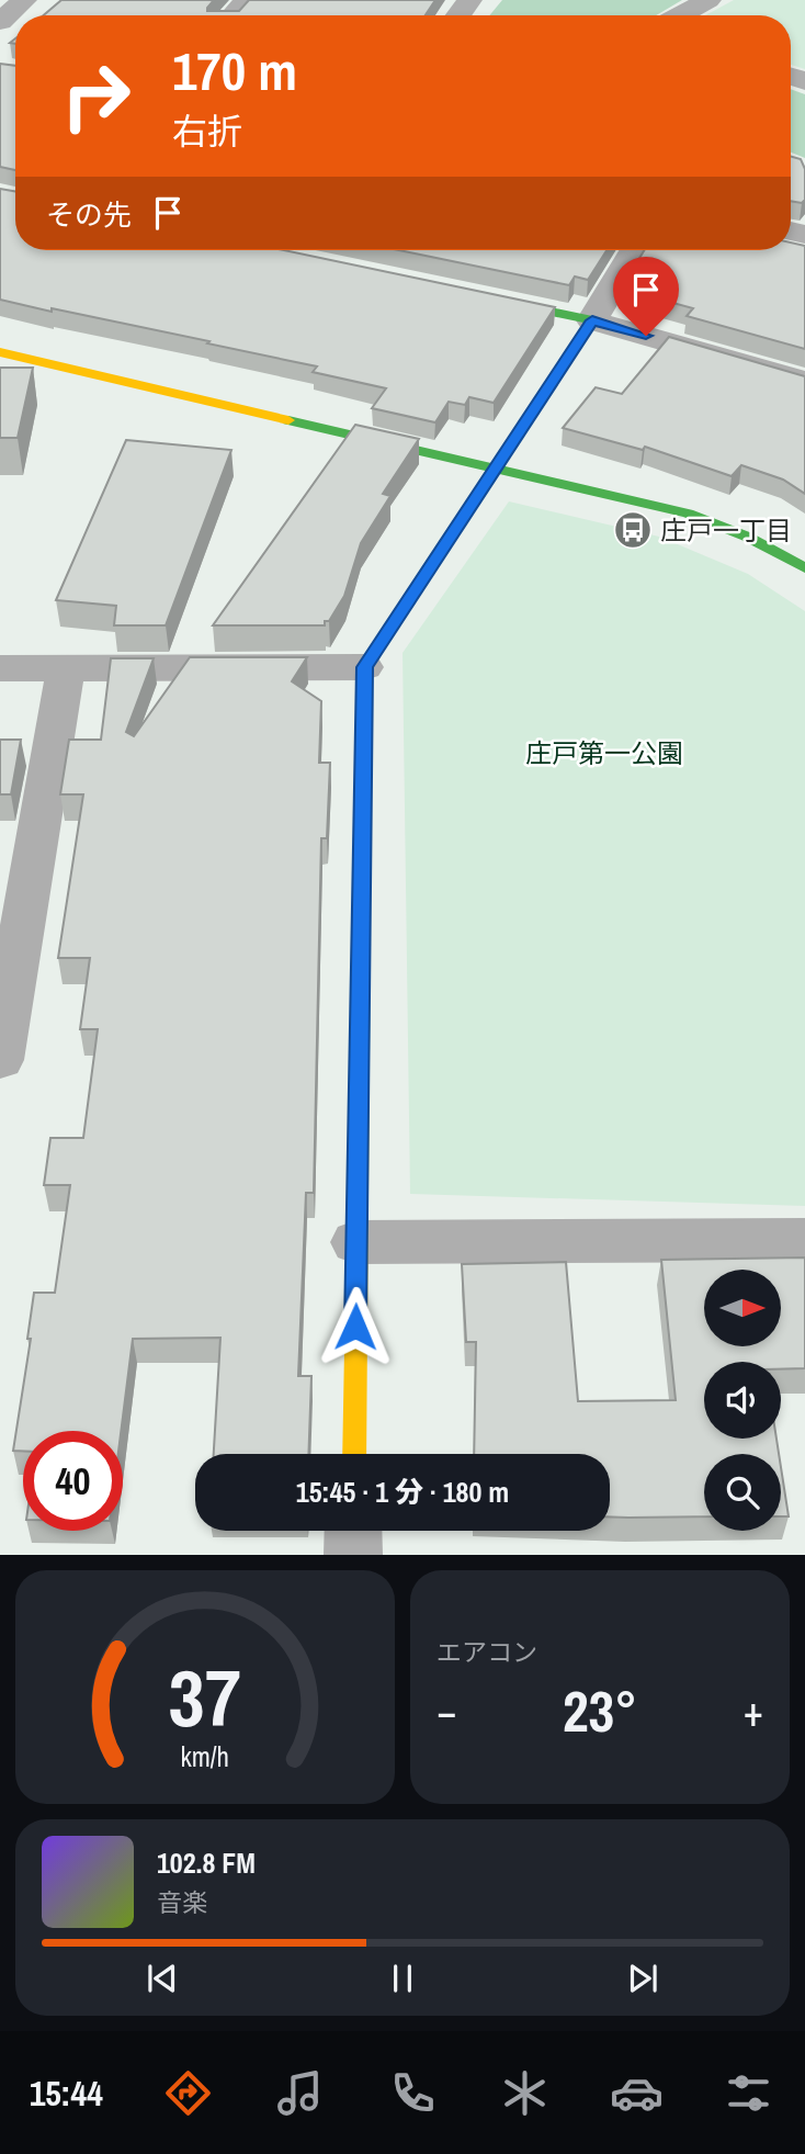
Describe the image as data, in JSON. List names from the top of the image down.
{
  "parks": ["庄戸第一公園"],
  "places": {
    "bus stop": ["庄戸一丁目"]
  },
  "north": "right",
  "page": {
    "turn": ["170 m", "右折"],
    "then": "その先",
    "limit": "40",
    "trip": "15:45 · 1 分 · 180 m",
    "tile": "エアコン",
    "heat": ["−", "23°", "+"],
    "song": ["102.8 FM", "音楽"],
    "tabs": "15:44",
    "gauge": ["37", "km/h"]
  }
}
